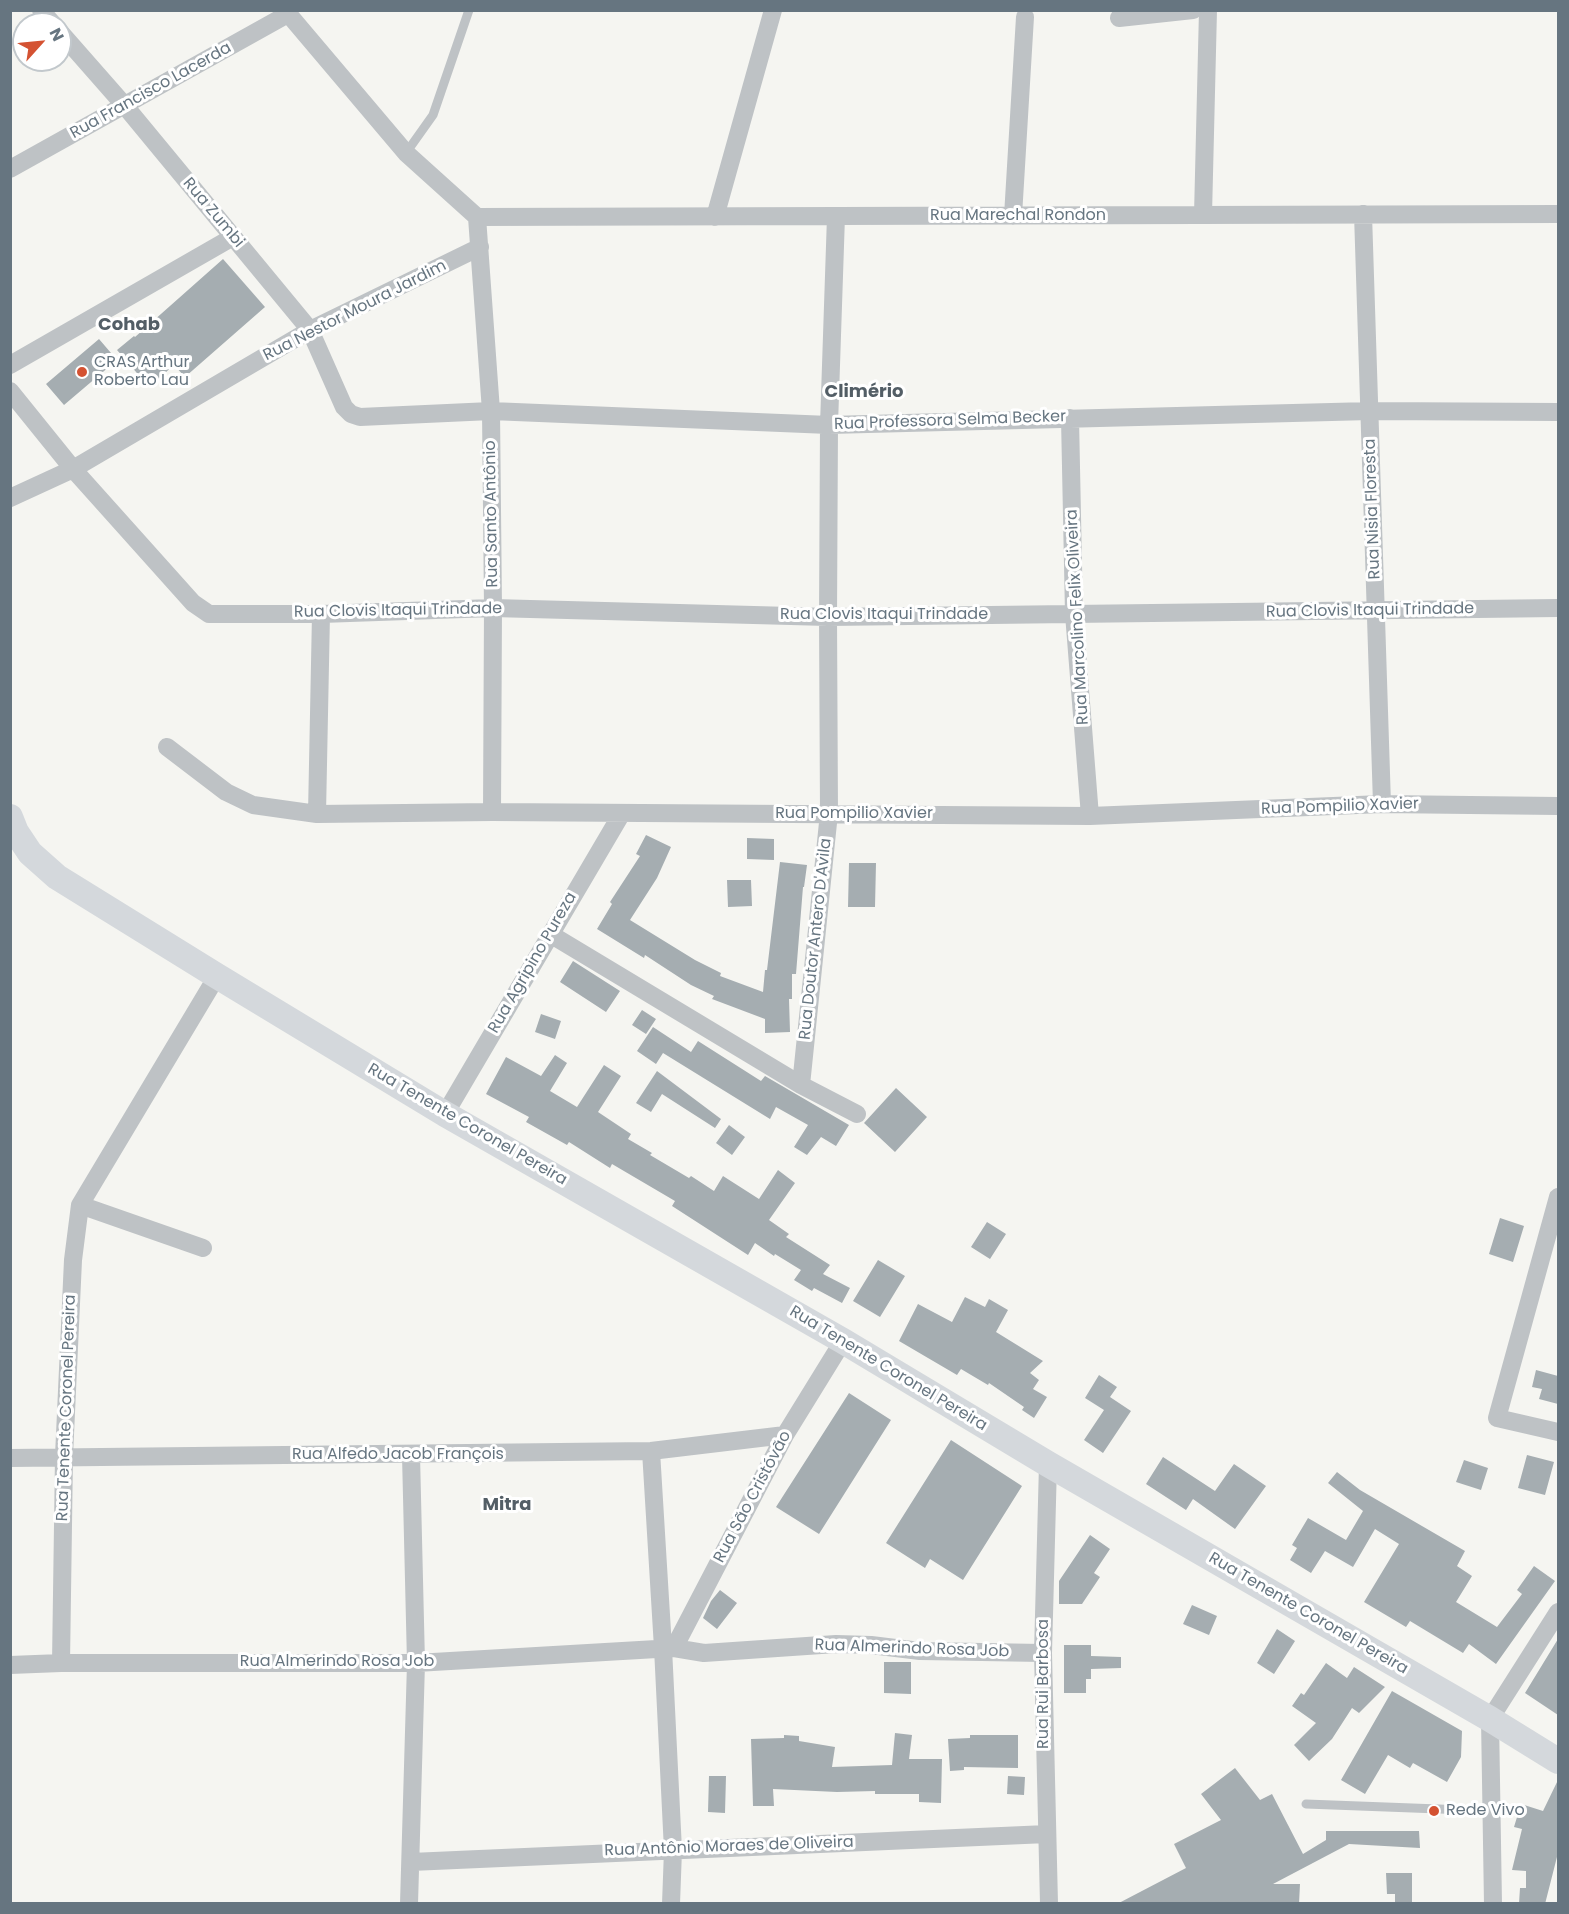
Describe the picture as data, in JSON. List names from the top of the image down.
{
  "streets": {
    "main road": ["Rua Tenente Coronel Pereira"],
    "street": [
      "Rua Francisco Lacerda",
      "Rua Zumbi",
      "Rua Marechal Rondon",
      "Rua Nestor Moura Jardim",
      "Rua Professora Selma Becker",
      "Rua Nisia Floresta",
      "Rua Santo Antônio",
      "Rua Clovis Itaqui Trindade",
      "Rua Marcolino Felix Oliveira",
      "Rua Pompilio Xavier",
      "Rua Doutor Antero D'Avila",
      "Rua Agripino Pureza",
      "Rua Alfedo Jacob François",
      "Rua São Cristóvão",
      "Rua Almerindo Rosa Job",
      "Rua Rui Barbosa",
      "Rua Antônio Moraes de Oliveira"
    ]
  },
  "crossings": [
    ["Rua Francisco Lacerda", "Rua Zumbi"],
    ["Rua Zumbi", "Rua Nestor Moura Jardim"],
    ["Rua Zumbi", "Rua Professora Selma Becker"],
    ["Rua Marechal Rondon", "Rua Nisia Floresta"],
    ["Rua Marechal Rondon", "Rua Santo Antônio"],
    ["Rua Marechal Rondon", "Rua Doutor Antero D'Avila"],
    ["Rua Nestor Moura Jardim", "Rua Santo Antônio"],
    ["Rua Nestor Moura Jardim", "Rua Clovis Itaqui Trindade"],
    ["Rua Professora Selma Becker", "Rua Nisia Floresta"],
    ["Rua Professora Selma Becker", "Rua Santo Antônio"],
    ["Rua Professora Selma Becker", "Rua Marcolino Felix Oliveira"],
    ["Rua Professora Selma Becker", "Rua Doutor Antero D'Avila"],
    ["Rua Nisia Floresta", "Rua Clovis Itaqui Trindade"],
    ["Rua Nisia Floresta", "Rua Pompilio Xavier"],
    ["Rua Santo Antônio", "Rua Clovis Itaqui Trindade"],
    ["Rua Santo Antônio", "Rua Pompilio Xavier"],
    ["Rua Clovis Itaqui Trindade", "Rua Marcolino Felix Oliveira"],
    ["Rua Clovis Itaqui Trindade", "Rua Doutor Antero D'Avila"],
    ["Rua Marcolino Felix Oliveira", "Rua Pompilio Xavier"],
    ["Rua Pompilio Xavier", "Rua Doutor Antero D'Avila"],
    ["Rua Pompilio Xavier", "Rua Agripino Pureza"],
    ["Rua Agripino Pureza", "Rua Tenente Coronel Pereira"],
    ["Rua Tenente Coronel Pereira", "Rua Alfedo Jacob François"],
    ["Rua Tenente Coronel Pereira", "Rua São Cristóvão"],
    ["Rua Tenente Coronel Pereira", "Rua Almerindo Rosa Job"],
    ["Rua Tenente Coronel Pereira", "Rua Rui Barbosa"],
    ["Rua Alfedo Jacob François", "Rua São Cristóvão"],
    ["Rua São Cristóvão", "Rua Almerindo Rosa Job"],
    ["Rua Almerindo Rosa Job", "Rua Rui Barbosa"],
    ["Rua Rui Barbosa", "Rua Antônio Moraes de Oliveira"]
  ],
  "districts": ["Cohab", "Climério", "Mitra"],
  "places": ["CRAS Arthur Roberto Lau", "Rede Vivo"],
  "north": "top right"
}
